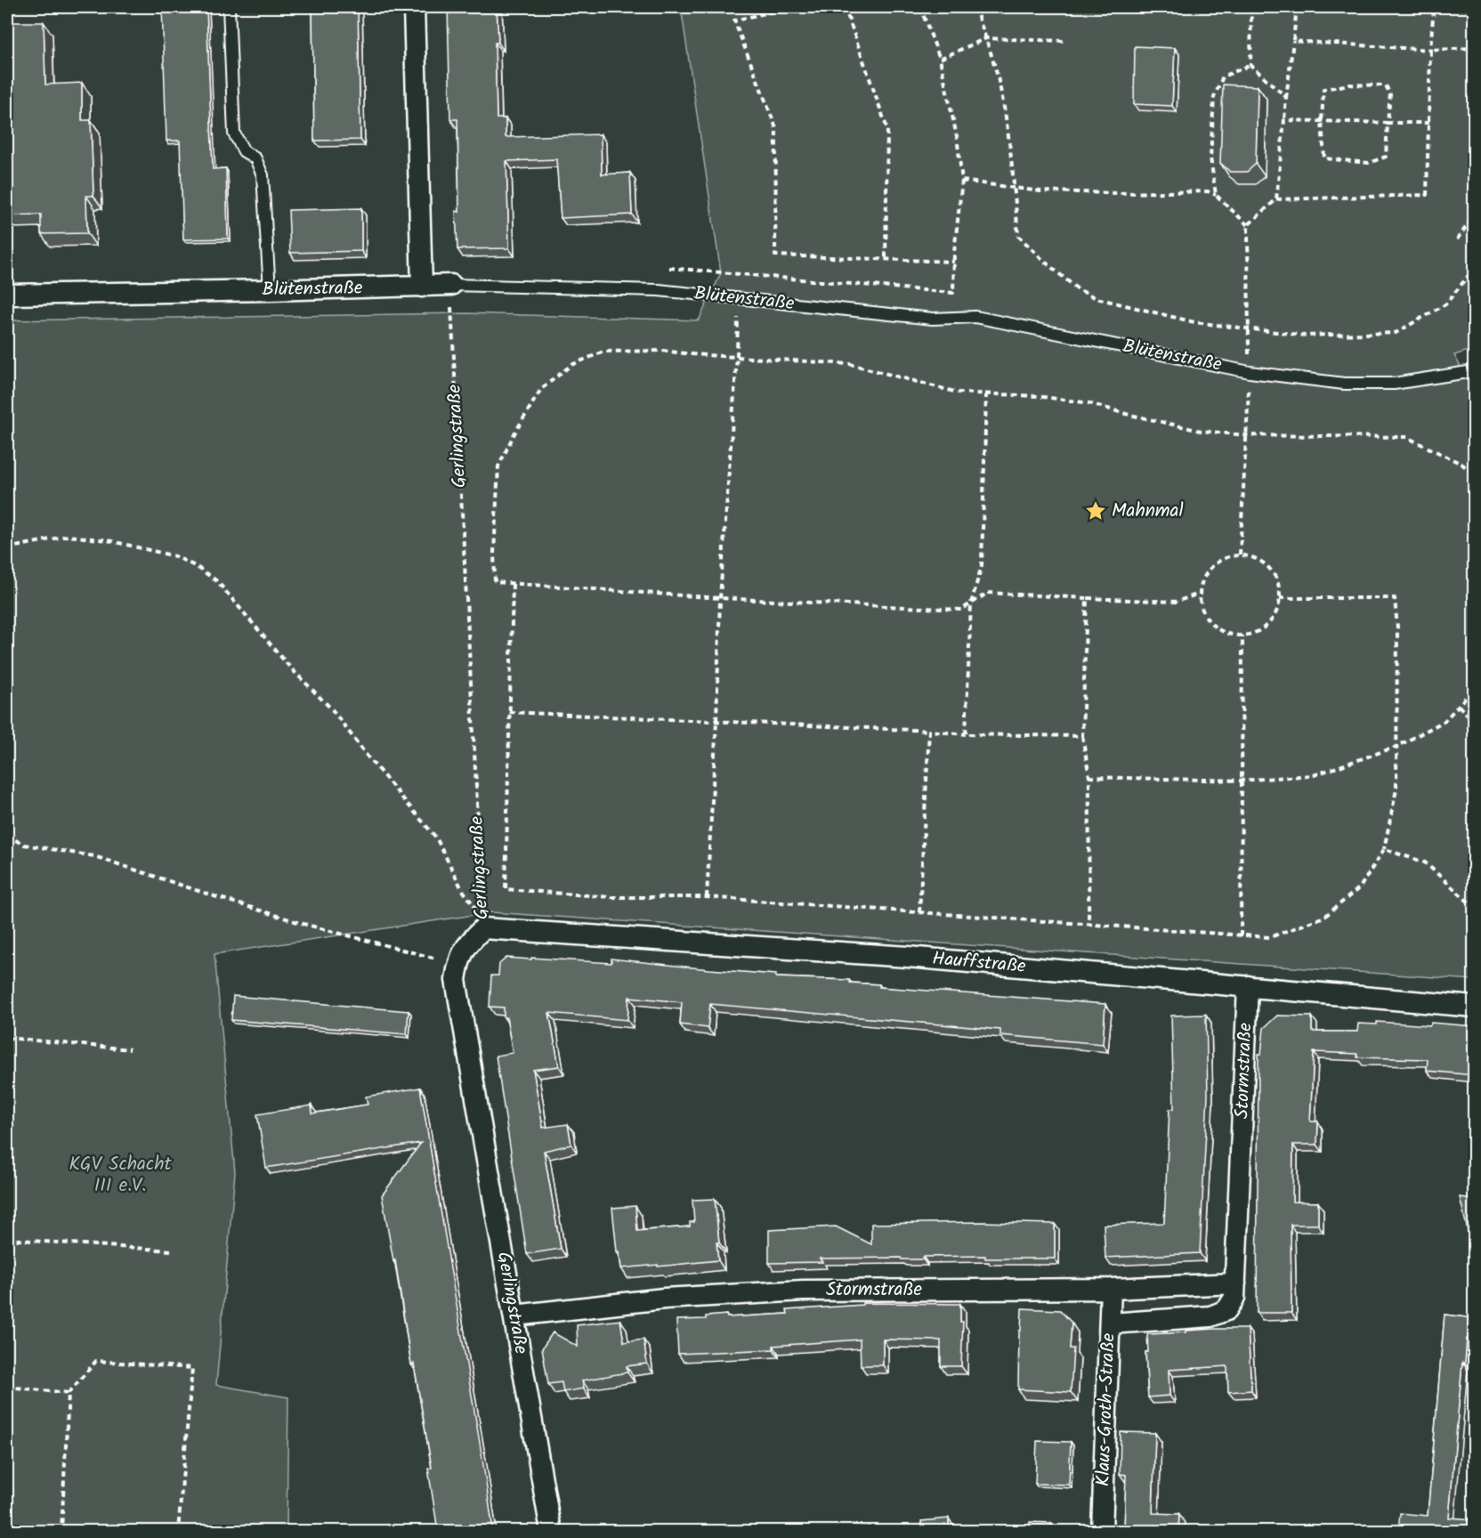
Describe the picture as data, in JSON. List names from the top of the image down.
{
  "streets": {
    "street": [
      "Blütenstraße",
      "Gerlingstraße",
      "Hauffstraße",
      "Stormstraße",
      "Klaus-Groth-Straße"
    ]
  },
  "crossings": [
    ["Blütenstraße", "Gerlingstraße"],
    ["Gerlingstraße", "Hauffstraße"],
    ["Gerlingstraße", "Stormstraße"],
    ["Hauffstraße", "Stormstraße"],
    ["Stormstraße", "Klaus-Groth-Straße"]
  ],
  "parks": ["KGV Schacht III e.V."],
  "places": {
    "place": ["Mahnmal"]
  }
}
